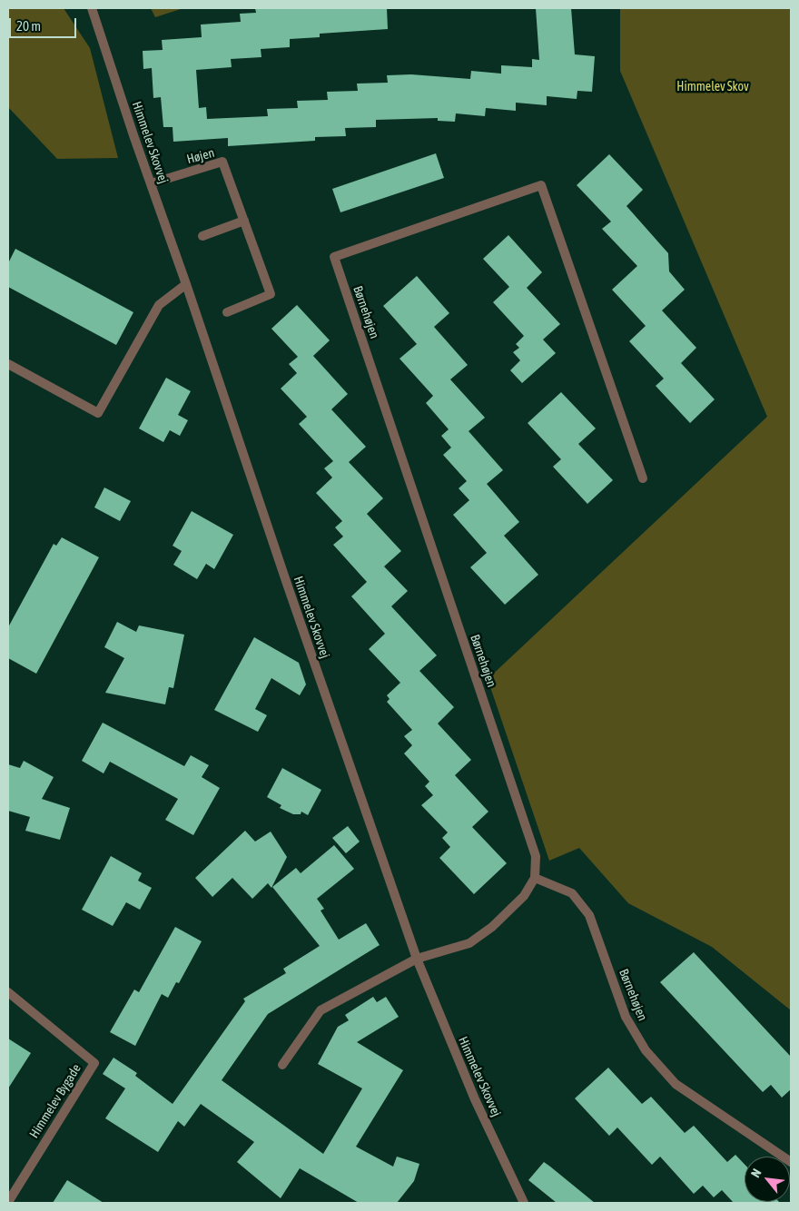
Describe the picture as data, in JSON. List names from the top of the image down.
{
  "streets": {
    "street": [
      "Himmelev Skovvej",
      "Højen",
      "Børnehøjen",
      "Himmelev Bygade"
    ]
  },
  "crossings": [
    ["Himmelev Skovvej", "Højen"]
  ],
  "parks": ["Himmelev Skov"],
  "scale_bar": "20 m",
  "north": "top left"
}
